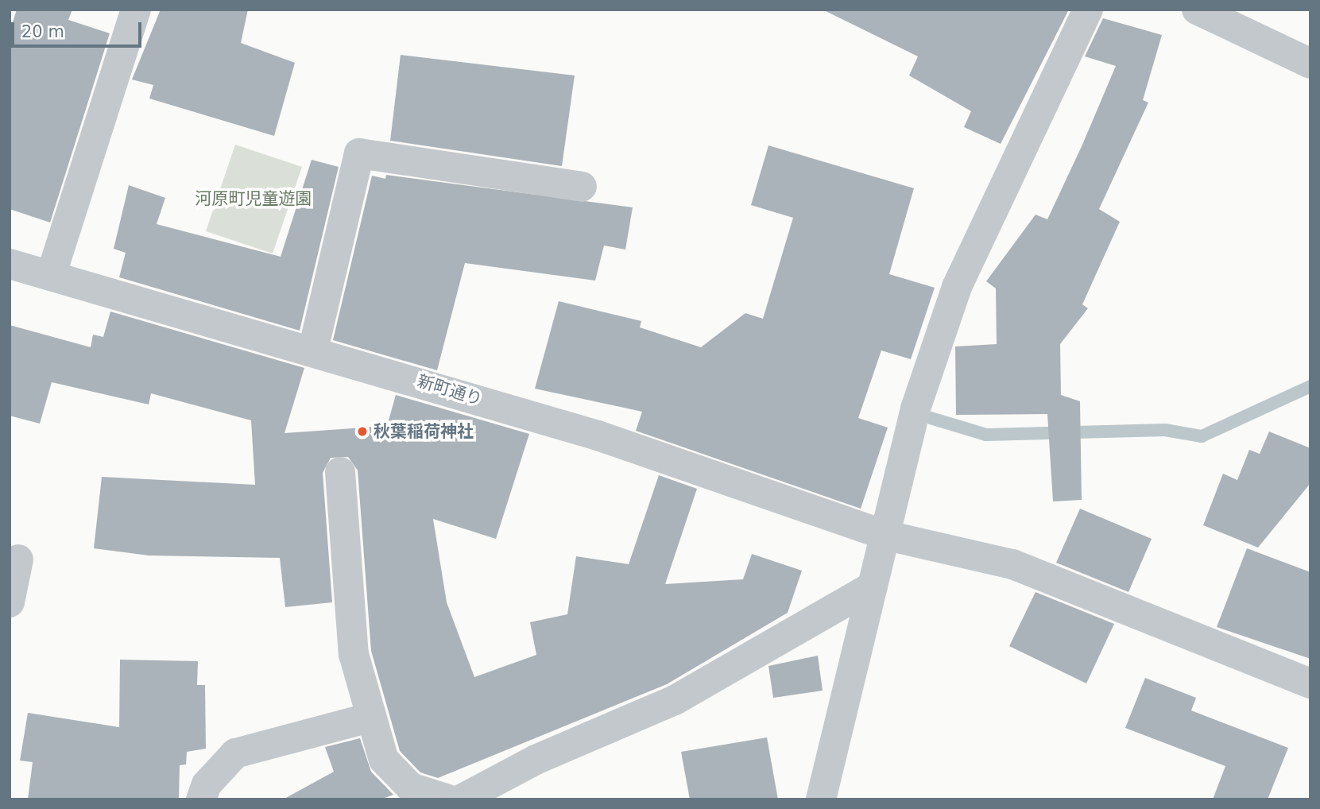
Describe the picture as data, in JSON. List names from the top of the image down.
{
  "streets": {
    "street": ["新町通り"]
  },
  "parks": ["河原町児童遊園"],
  "places": ["秋葉稲荷神社"],
  "scale_bar": "20 m"
}
